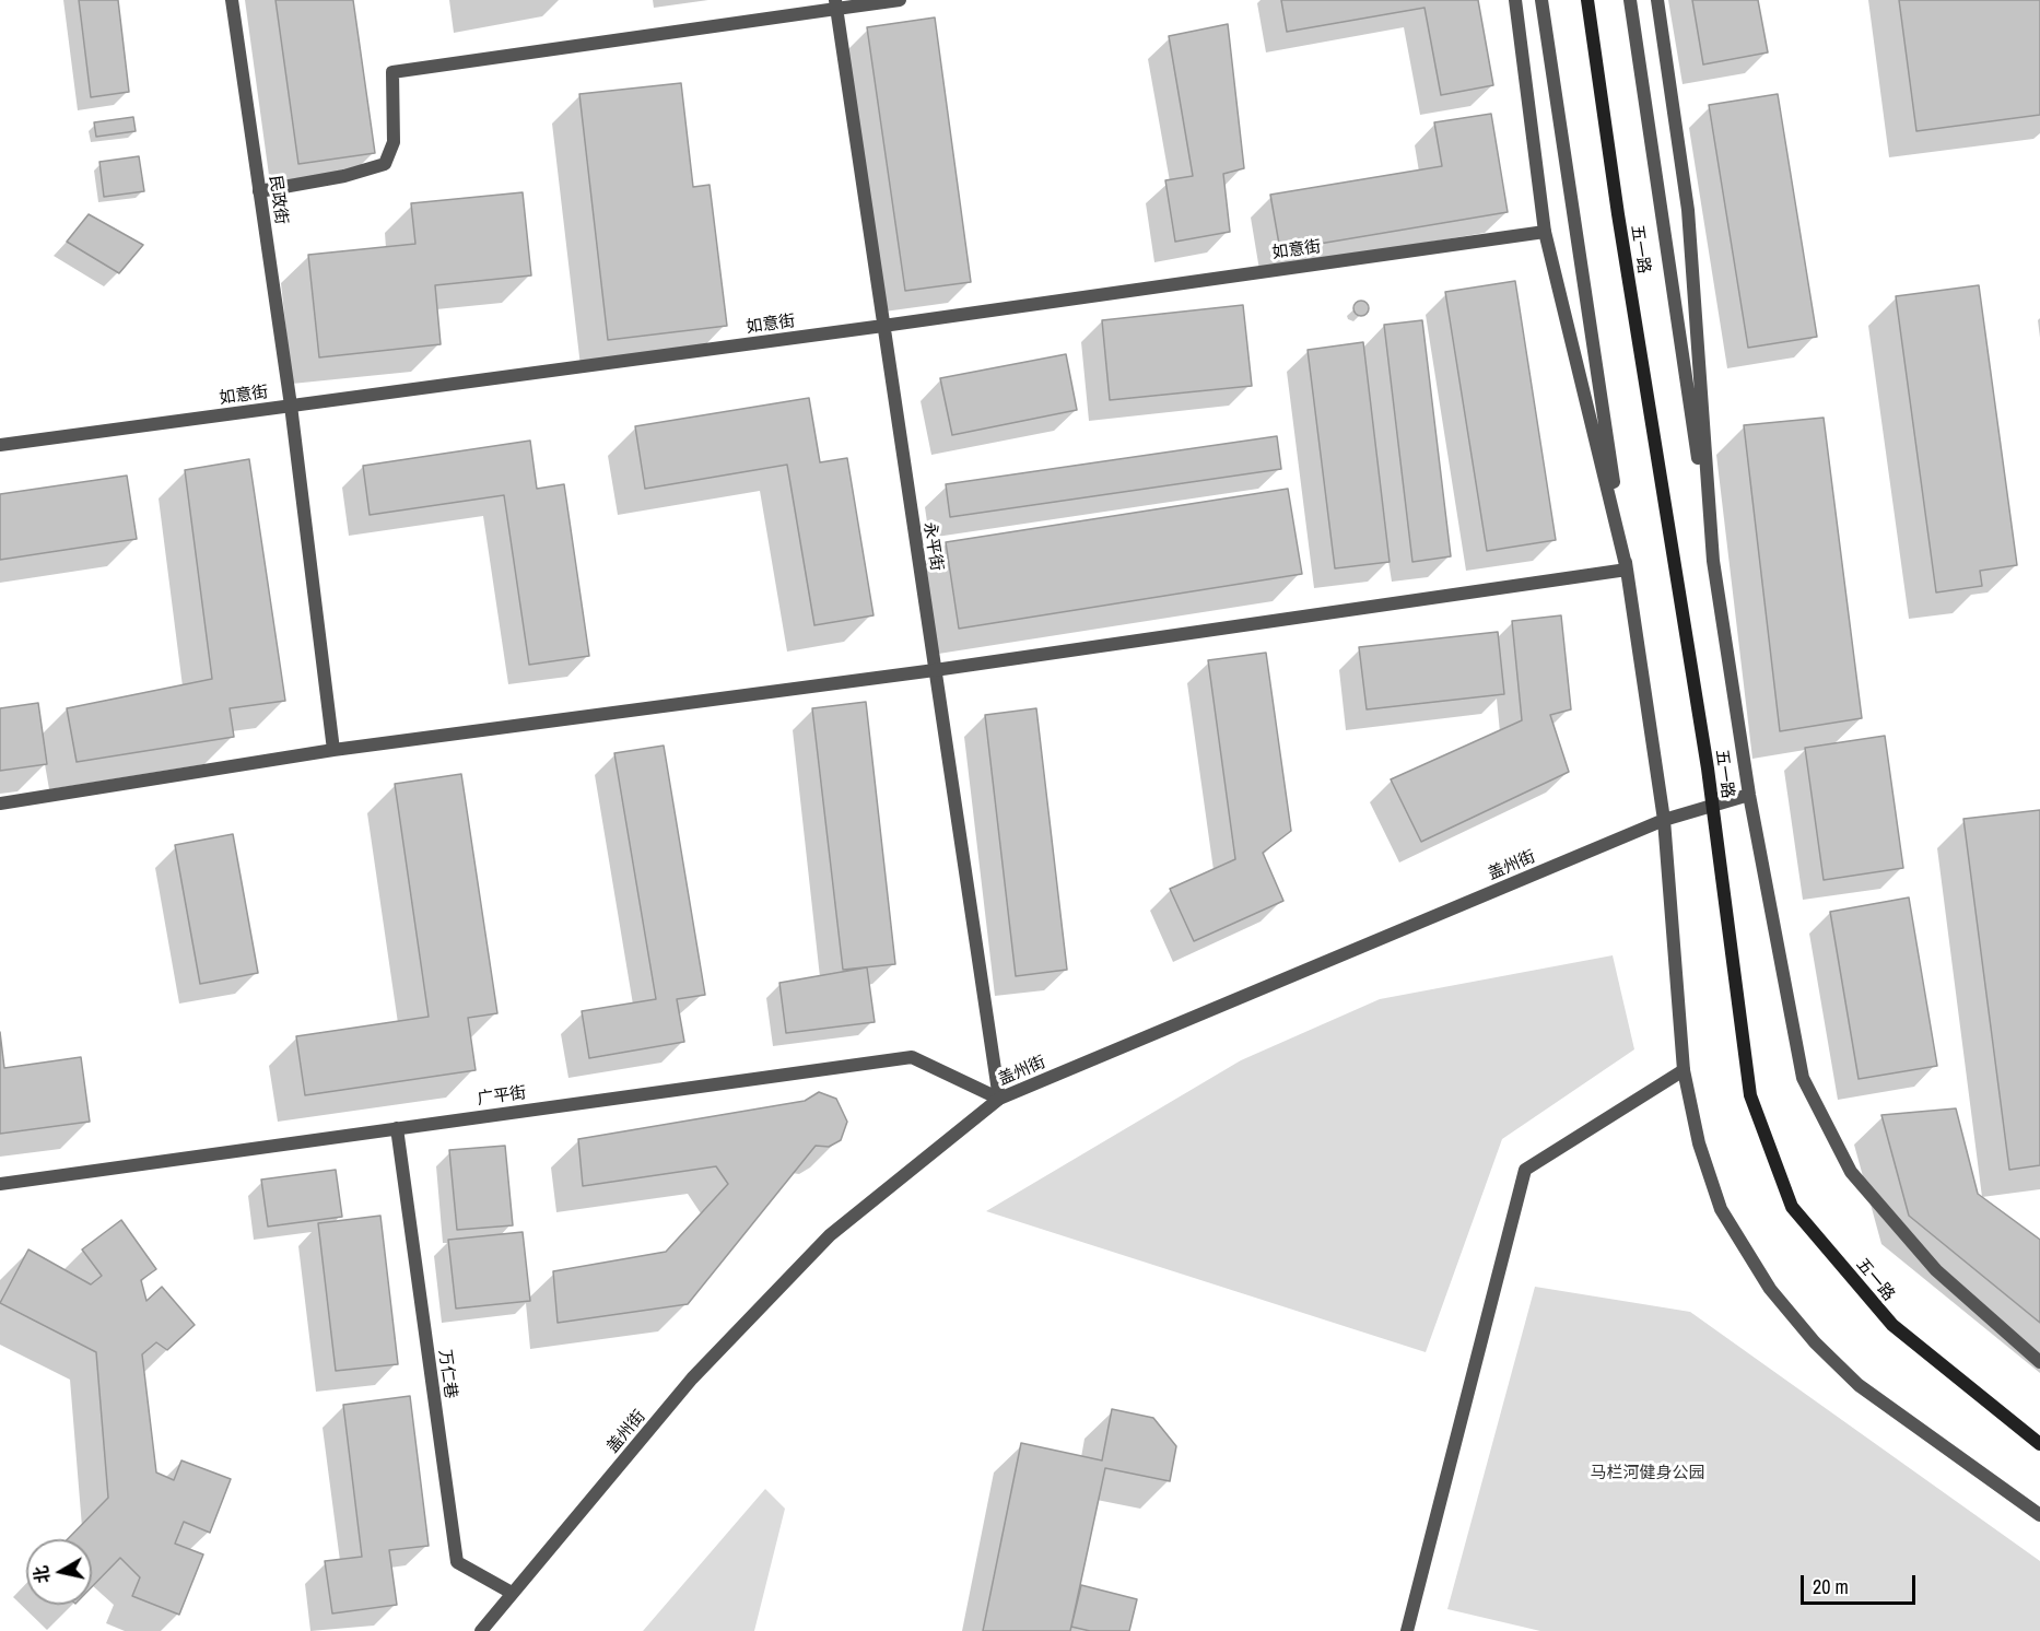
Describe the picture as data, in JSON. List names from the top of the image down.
{
  "streets": {
    "main road": ["五一路"],
    "street": [
      "民政街",
      "如意街",
      "永平街",
      "盖州街",
      "广平街",
      "万仁巷"
    ]
  },
  "crossings": [
    ["民政街", "如意街"],
    ["如意街", "永平街"],
    ["永平街", "盖州街"],
    ["永平街", "广平街"],
    ["盖州街", "广平街"],
    ["盖州街", "万仁巷"],
    ["广平街", "万仁巷"]
  ],
  "parks": ["马栏河健身公园"],
  "scale_bar": "20 m",
  "north": "left"
}
